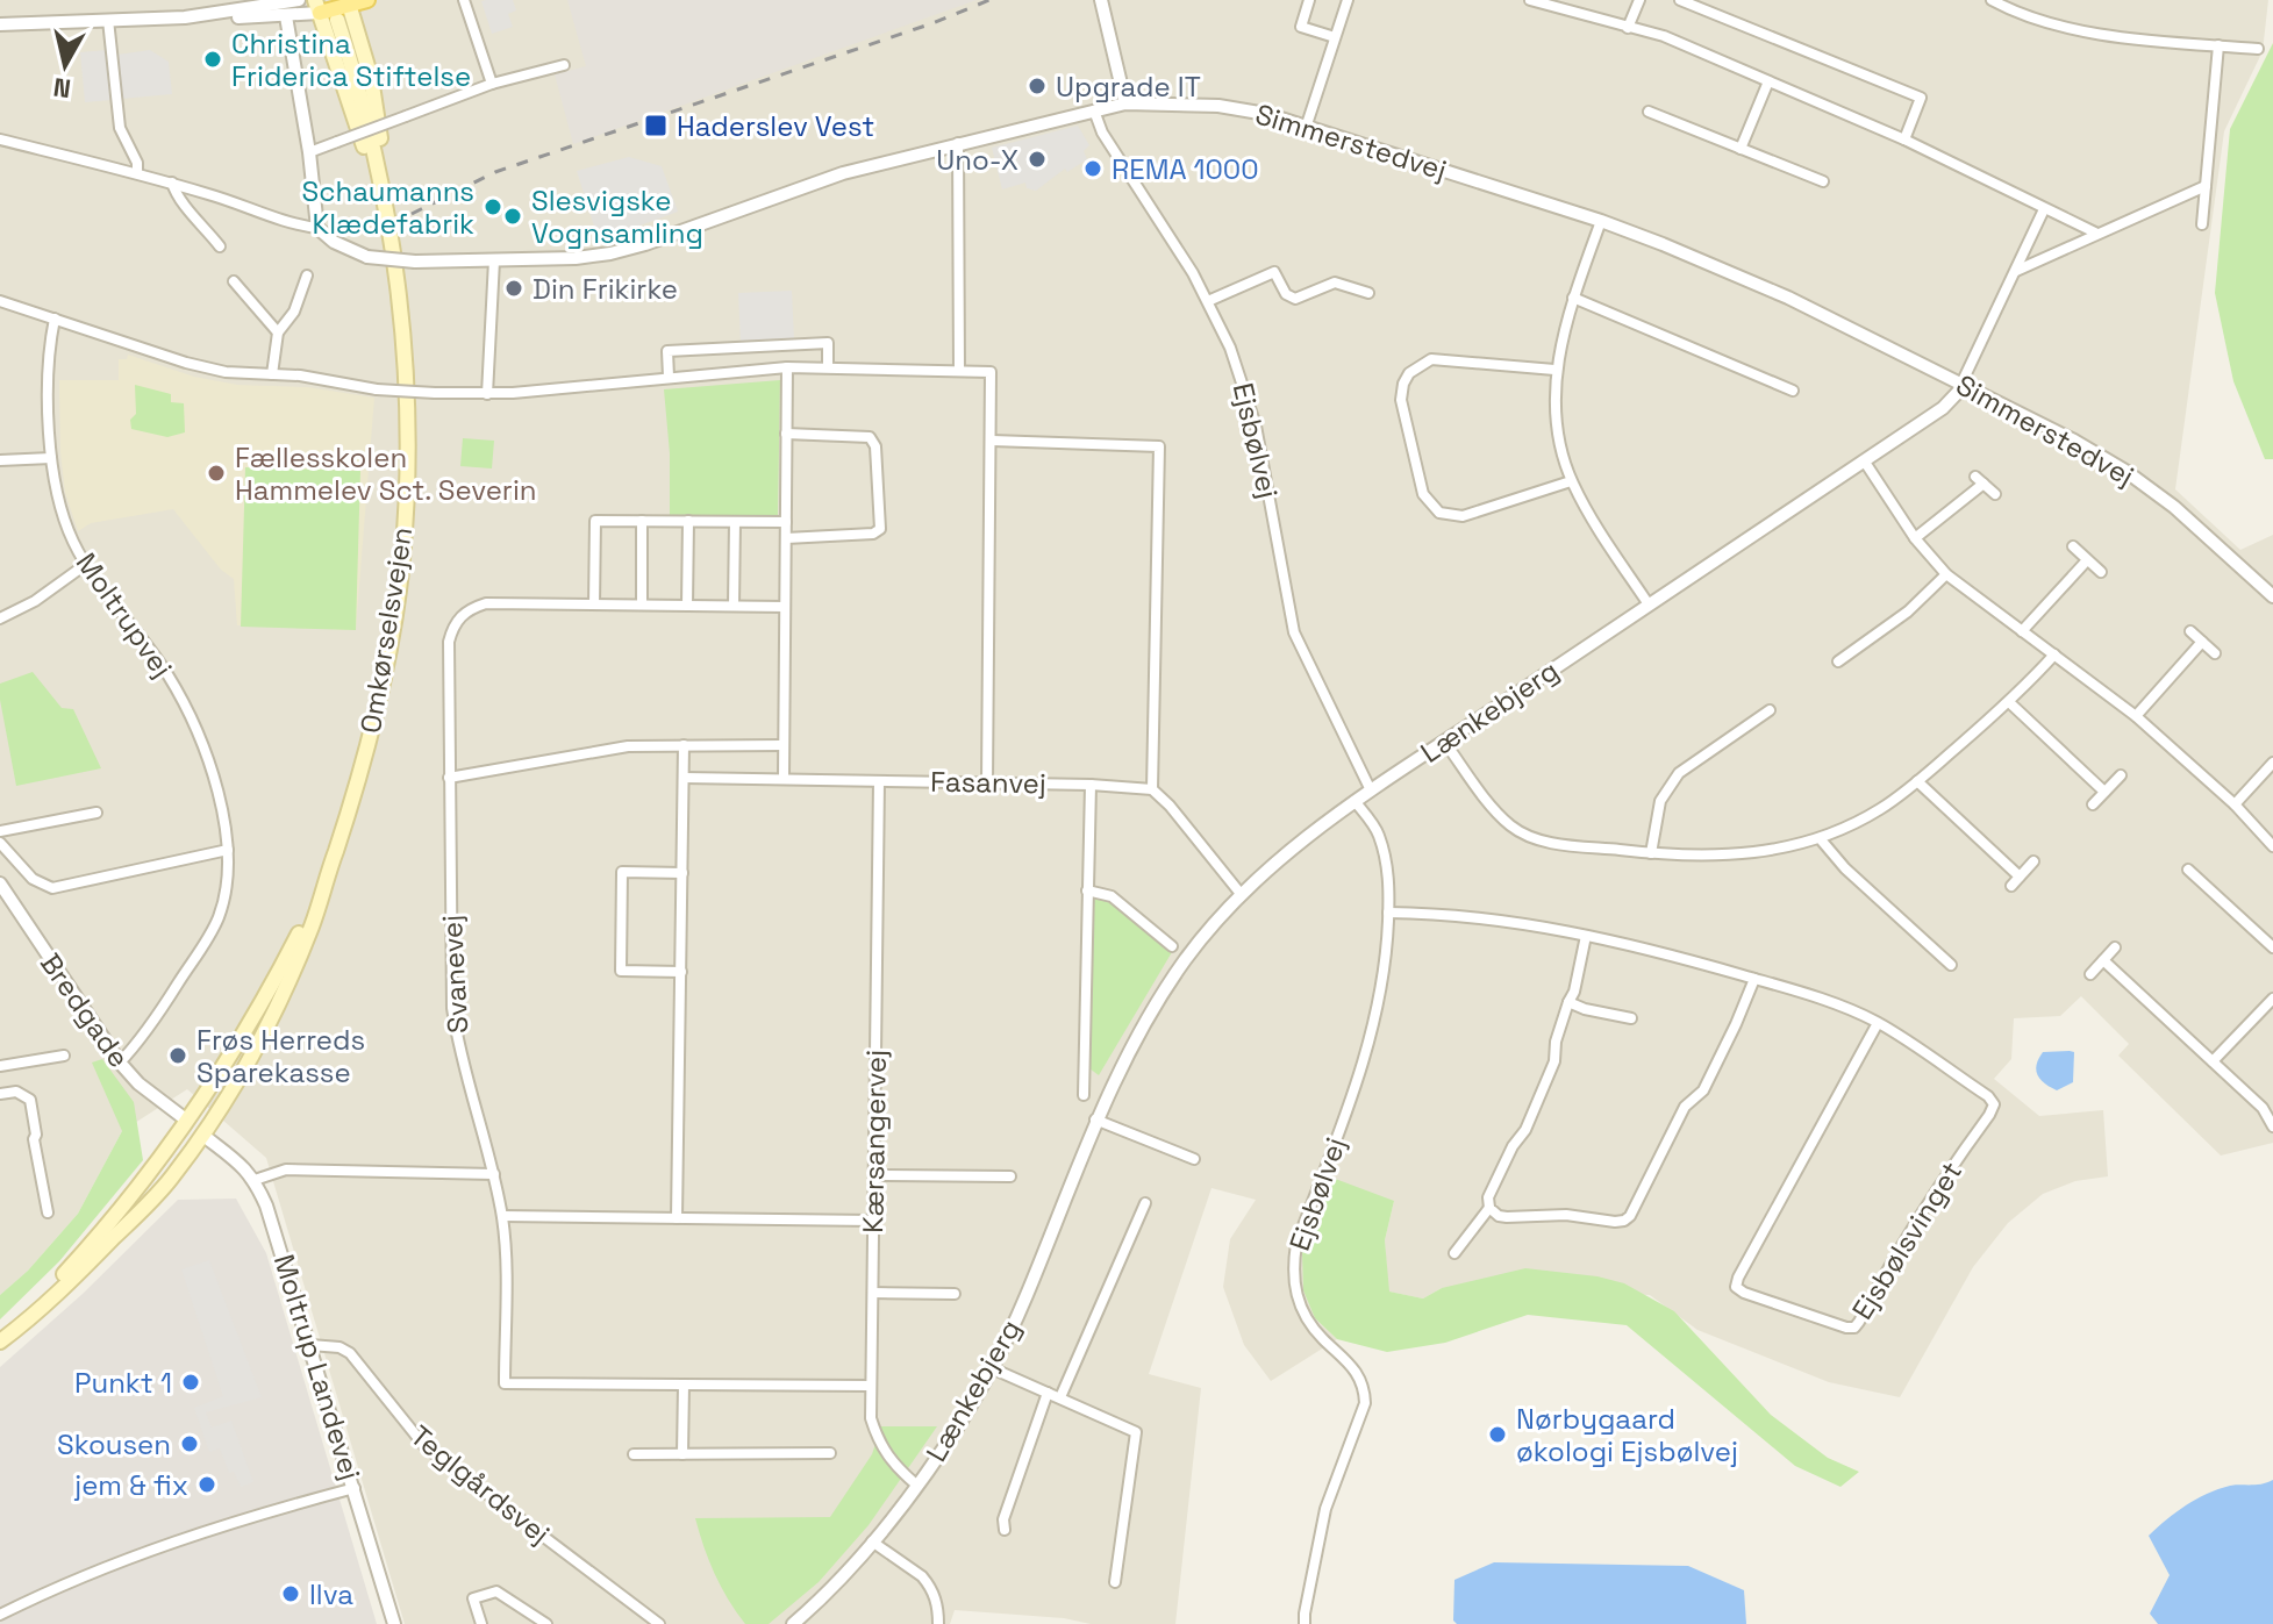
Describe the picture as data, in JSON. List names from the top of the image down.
{
  "streets": {
    "main road": ["Omkørselsvejen"],
    "street": [
      "Simmerstedvej",
      "Ejsbølvej",
      "Moltrupvej",
      "Lænkebjerg",
      "Fasanvej",
      "Svanevej",
      "Bredgade",
      "Kærsangervej",
      "Ejsbølsvinget",
      "Moltrup Landevej",
      "Teglgårdsvej"
    ]
  },
  "crossings": [
    ["Simmerstedvej", "Ejsbølvej"],
    ["Simmerstedvej", "Lænkebjerg"],
    ["Ejsbølvej", "Lænkebjerg"],
    ["Ejsbølvej", "Ejsbølsvinget"],
    ["Moltrupvej", "Bredgade"],
    ["Omkørselsvejen", "Bredgade"],
    ["Omkørselsvejen", "Moltrup Landevej"],
    ["Lænkebjerg", "Kærsangervej"],
    ["Fasanvej", "Kærsangervej"],
    ["Moltrup Landevej", "Teglgårdsvej"]
  ],
  "places": {
    "other": [
      "Christina Friderica Stiftelse",
      "Upgrade IT",
      "Uno-X",
      "REMA 1000",
      "Schaumanns Klædefabrik",
      "Slesvigske Vognsamling",
      "Din Frikirke",
      "Fællesskolen Hammelev Sct. Severin",
      "Frøs Herreds Sparekasse",
      "Punkt 1",
      "Nørbygaard økologi Ejsbølvej",
      "Skousen",
      "jem & fix",
      "Ilva"
    ],
    "transit": ["Haderslev Vest"]
  },
  "north": "bottom"
}
